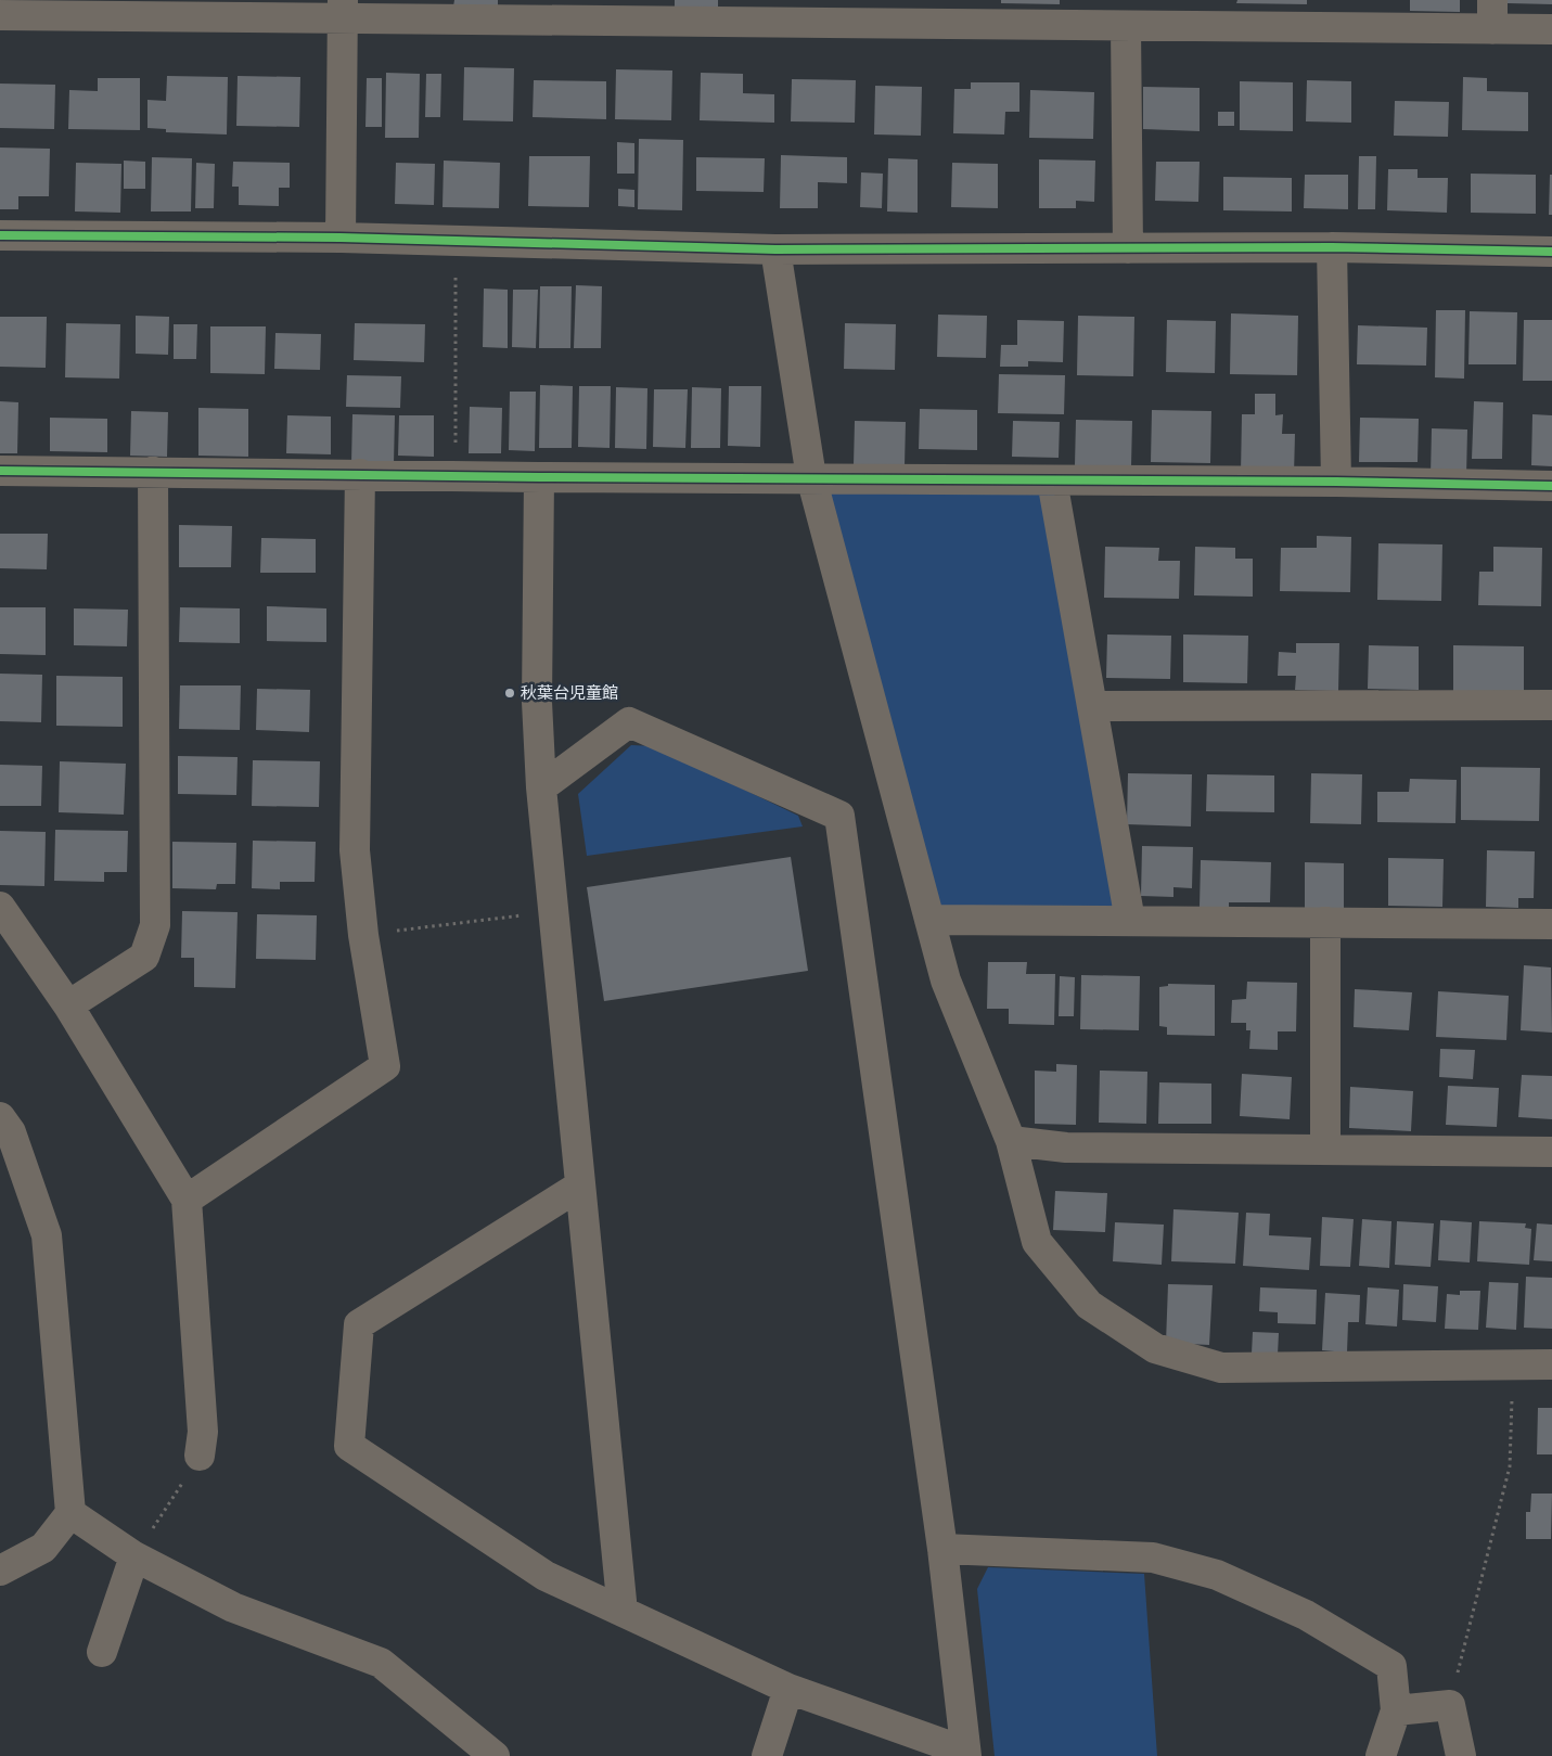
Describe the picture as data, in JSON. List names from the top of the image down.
{
  "places": ["秋葉台児童館"]
}
